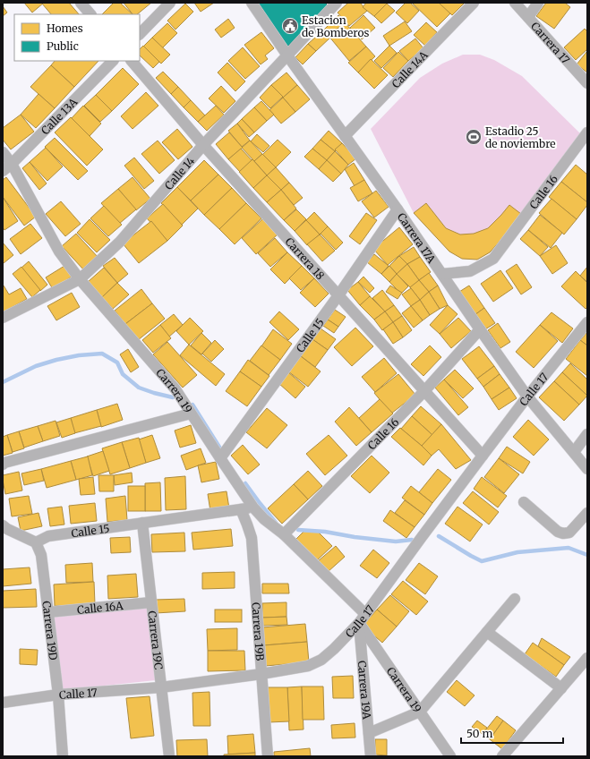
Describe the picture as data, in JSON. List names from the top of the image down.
{
  "streets": {
    "street": [
      "Carrera 17",
      "Calle 14A",
      "Calle 13A",
      "Calle 14",
      "Calle 16",
      "Carrera 17A",
      "Carrera 18",
      "Calle 15",
      "Calle 17",
      "Carrera 19",
      "Calle 16A",
      "Carrera 19D",
      "Carrera 19B",
      "Carrera 19C",
      "Carrera 19A"
    ]
  },
  "crossings": [
    ["Calle 14A", "Carrera 17A"],
    ["Calle 13A", "Carrera 19"],
    ["Calle 14", "Carrera 17A"],
    ["Calle 14", "Carrera 18"],
    ["Calle 14", "Carrera 19"],
    ["Calle 16", "Carrera 17A"],
    ["Calle 16", "Carrera 18"],
    ["Calle 16", "Carrera 19"],
    ["Carrera 17A", "Calle 15"],
    ["Carrera 17A", "Calle 17"],
    ["Carrera 18", "Calle 15"],
    ["Carrera 18", "Calle 17"],
    ["Calle 15", "Carrera 19"],
    ["Calle 15", "Carrera 19D"],
    ["Calle 15", "Carrera 19B"],
    ["Calle 15", "Carrera 19C"],
    ["Calle 17", "Carrera 19"],
    ["Calle 17", "Carrera 19D"],
    ["Calle 17", "Carrera 19B"],
    ["Calle 17", "Carrera 19C"],
    ["Calle 17", "Carrera 19A"],
    ["Carrera 19", "Carrera 19A"],
    ["Calle 16A", "Carrera 19D"],
    ["Calle 16A", "Carrera 19C"]
  ],
  "places": {
    "public building": ["Estacion de Bomberos"],
    "sports": ["Estadio 25 de noviembre"]
  },
  "legend": ["Homes", "Public"],
  "scale_bar": "50 m"
}
